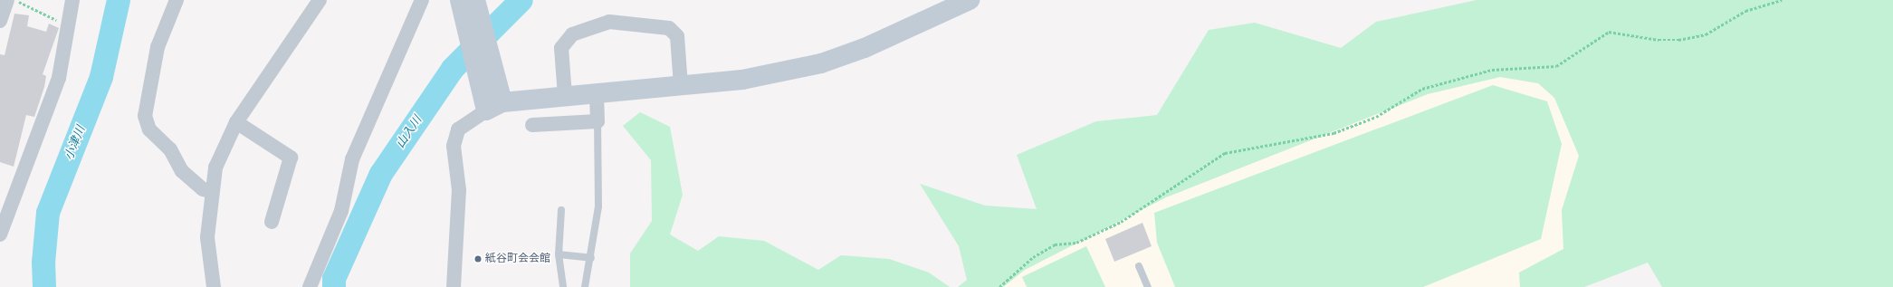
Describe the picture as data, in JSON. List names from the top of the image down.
{
  "water": ["山入川", "小津川"],
  "places": ["紙谷町会会館"]
}
